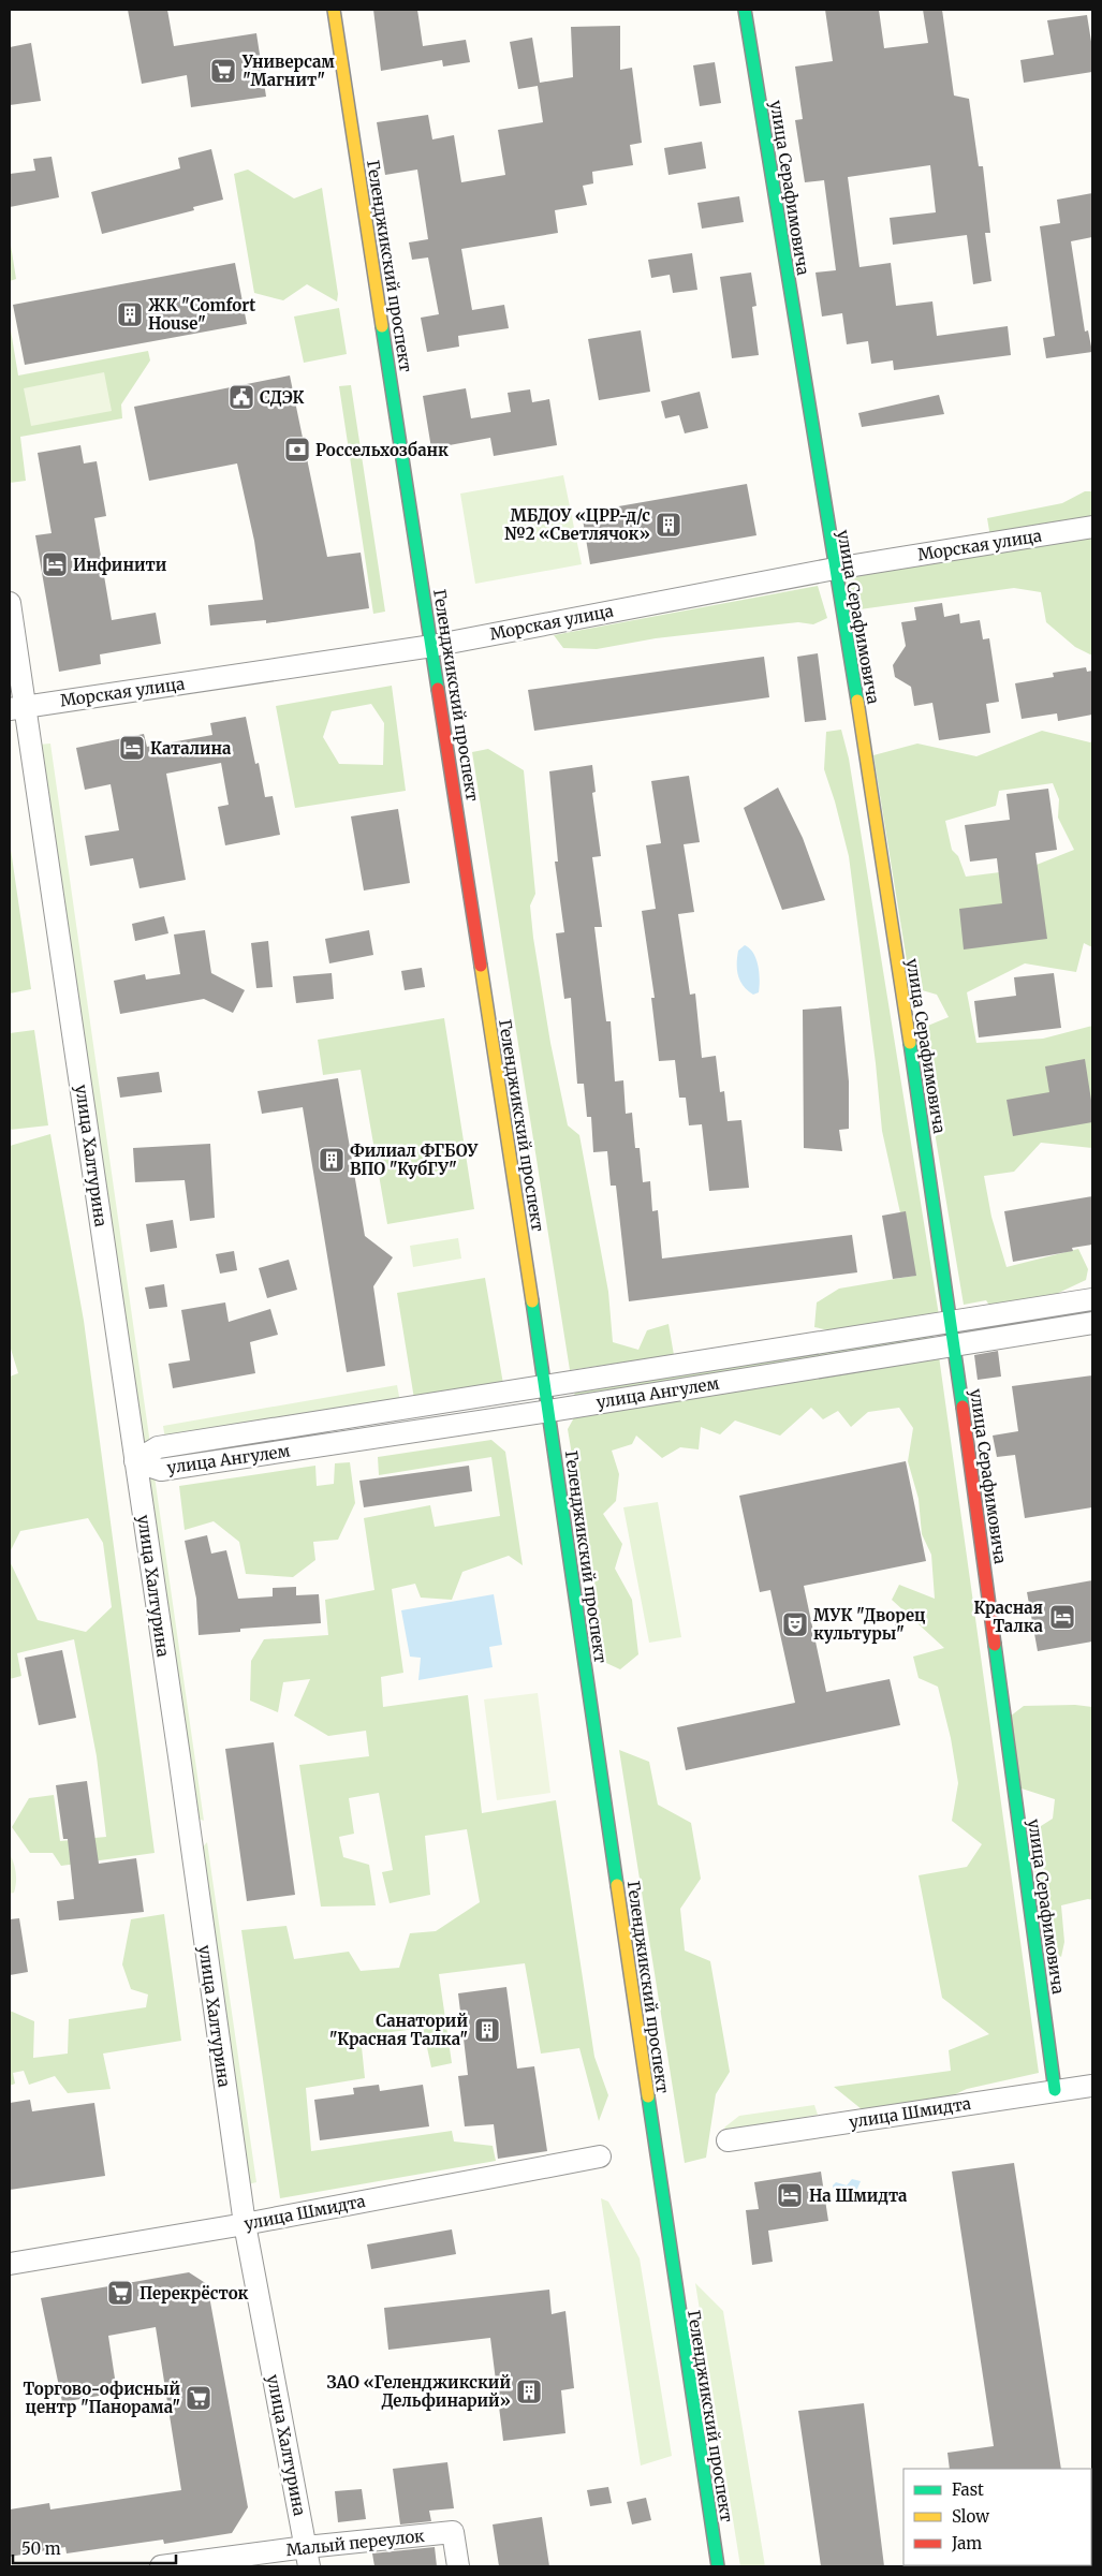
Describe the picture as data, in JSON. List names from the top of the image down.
{
  "streets": {
    "main road": ["улица Серафимовича", "Геленджикский проспект"],
    "street": [
      "Морская улица",
      "улица Халтурина",
      "улица Ангулем",
      "улица Шмидта",
      "Малый переулок"
    ]
  },
  "crossings": [
    ["улица Серафимовича", "Морская улица"],
    ["улица Серафимовича", "улица Ангулем"],
    ["улица Серафимовича", "улица Шмидта"],
    ["Геленджикский проспект", "Морская улица"],
    ["Геленджикский проспект", "улица Ангулем"],
    ["Морская улица", "улица Халтурина"],
    ["улица Халтурина", "улица Ангулем"],
    ["улица Халтурина", "улица Шмидта"],
    ["улица Халтурина", "Малый переулок"]
  ],
  "places": {
    "supermarket": ["Универсам \"Магнит\"", "Перекрёсток", "Торгово-офисный центр \"Панорама\""],
    "building": [
      "ЖК \"Comfort House\"",
      "МБДОУ «ЦРР-д/с №2 «Светлячок»",
      "Филиал ФГБОУ ВПО \"КубГУ\"",
      "Санаторий \"Красная Талка\"",
      "ЗАО «Геленджикский Дельфинарий»"
    ],
    "public building": ["СДЭК"],
    "bank": ["Россельхозбанк"],
    "hotel": [
      "Инфинити",
      "Каталина",
      "Красная Талка",
      "На Шмидта"
    ],
    "theatre": ["МУК \"Дворец культуры\""]
  },
  "legend": ["Fast", "Slow", "Jam"],
  "scale_bar": "50 m"
}
